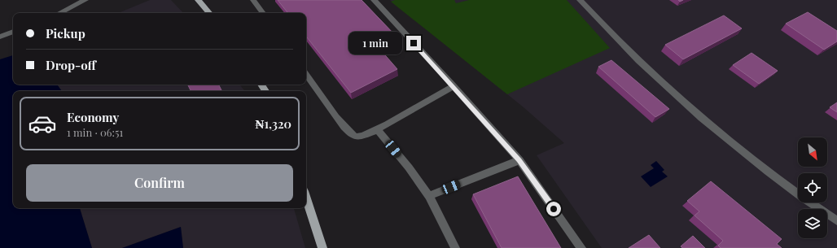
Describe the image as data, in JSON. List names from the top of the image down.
{
  "north": "bottom right",
  "page": {
    "banner": ["Pickup", "Drop-off"],
    "bubble": "1 min",
    "list": [
      {
        "name": "Economy",
        "note": "1 min · 06:51",
        "value": "₦1,320"
      }
    ],
    "buttons": "Confirm"
  }
}
